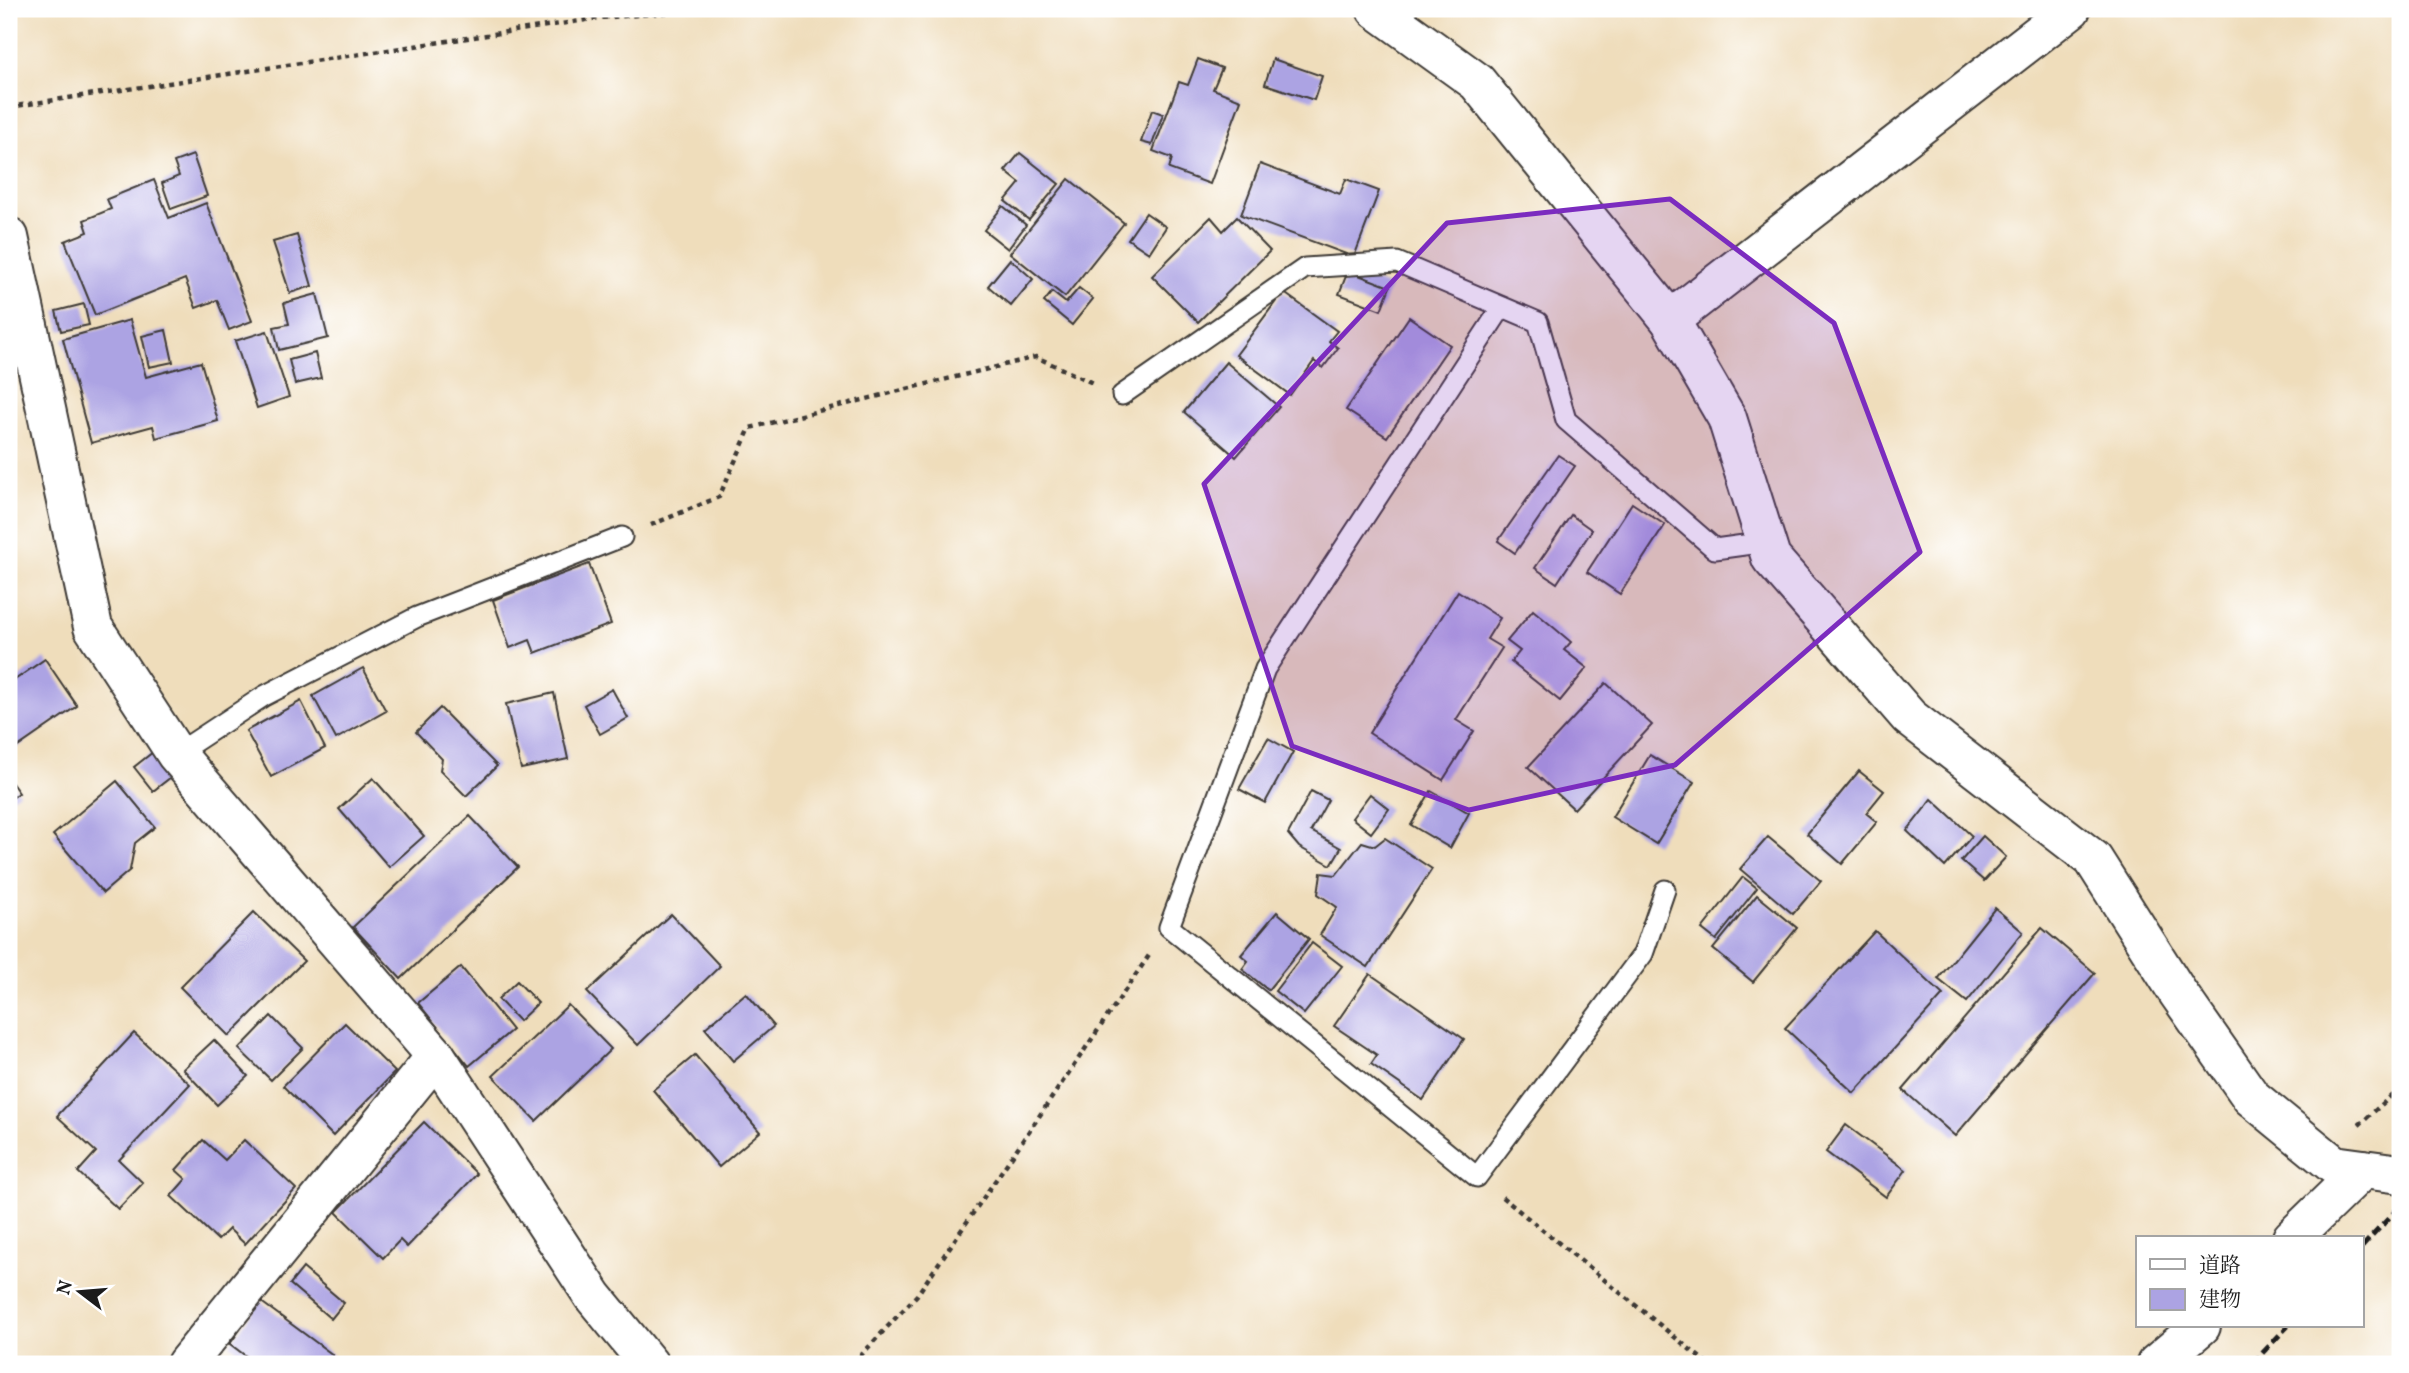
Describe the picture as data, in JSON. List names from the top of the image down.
{
  "legend": ["道路", "建物"],
  "north": "left"
}
